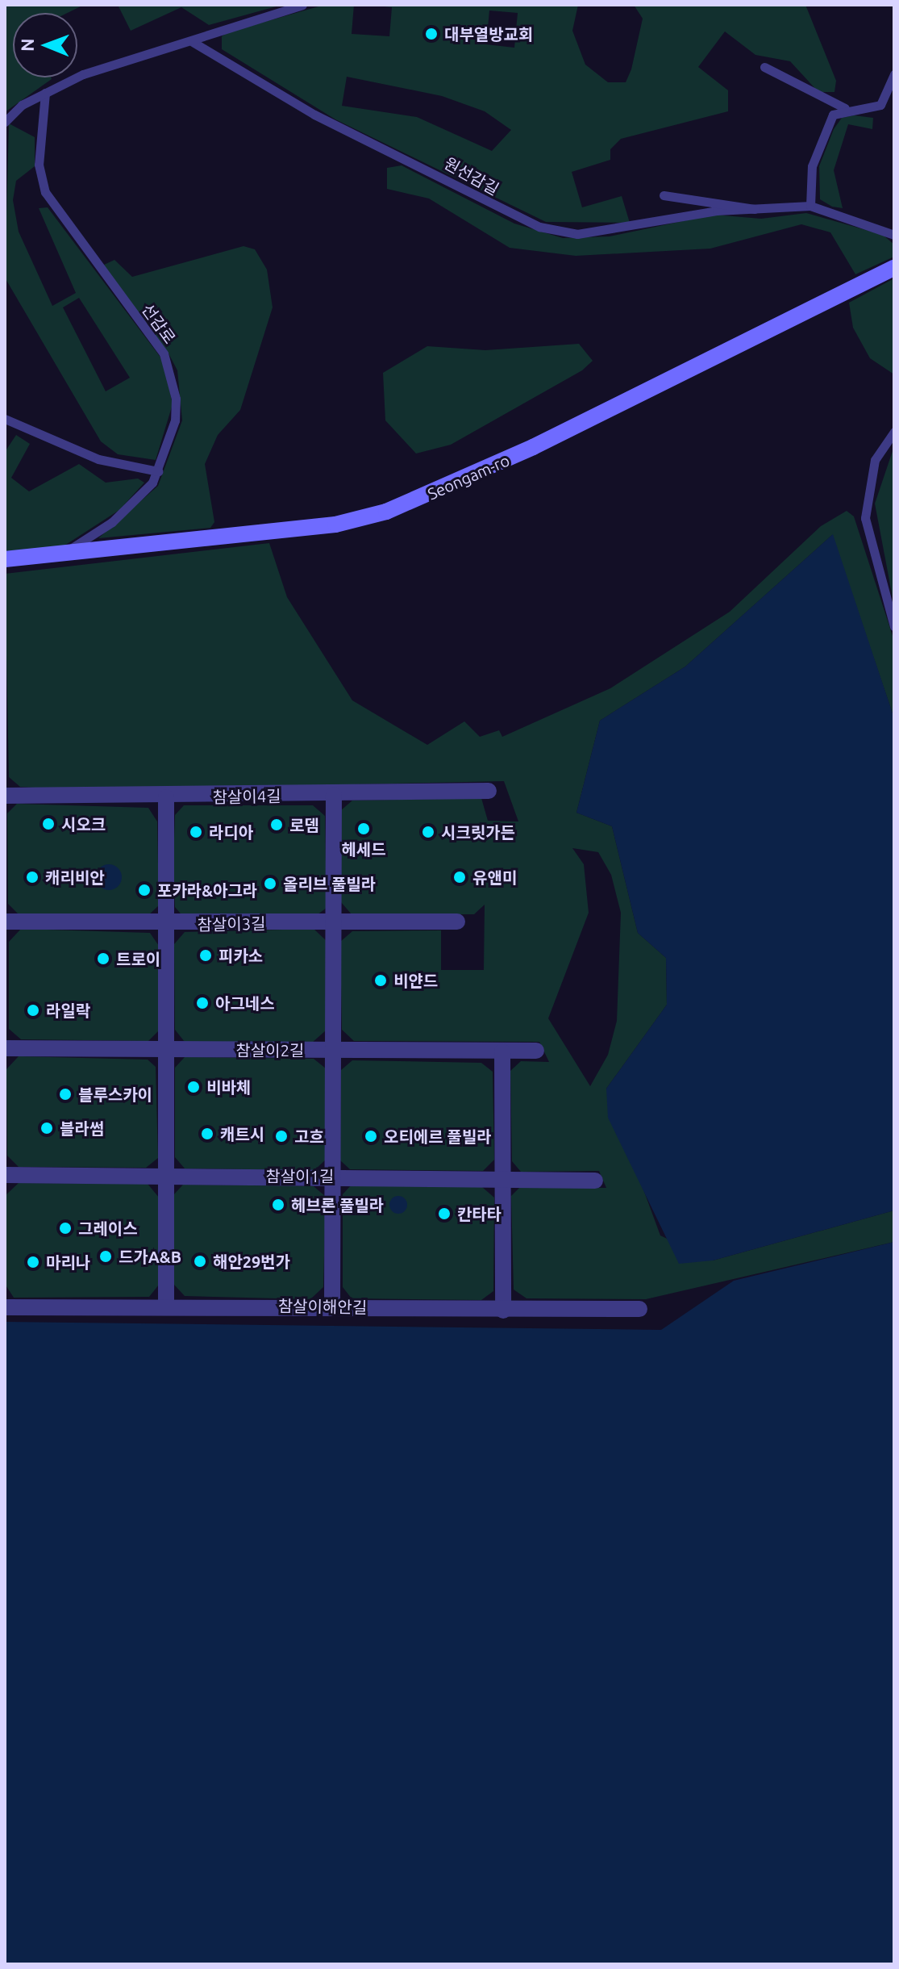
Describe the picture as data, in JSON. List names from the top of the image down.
{
  "streets": {
    "street": [
      "Seongam-ro",
      "참살이4길",
      "참살이3길",
      "참살이2길",
      "참살이1길",
      "참살이해안길"
    ],
    "lane": ["원선감길", "선감로"]
  },
  "crossings": [
    ["선감로", "Seongam-ro"]
  ],
  "places": [
    "대부열방교회",
    "시오크",
    "로뎀",
    "헤세드",
    "라디아",
    "시크릿가든",
    "캐리비안",
    "유앤미",
    "올리브 풀빌라",
    "포카라&아그라",
    "피카소",
    "트로이",
    "비얀드",
    "아그네스",
    "라일락",
    "비바체",
    "블루스카이",
    "블라썸",
    "캐트시",
    "고흐",
    "오티에르 풀빌라",
    "헤브론 풀빌라",
    "칸타타",
    "그레이스",
    "드가A&B",
    "해안29번가",
    "마리나"
  ],
  "north": "left"
}
